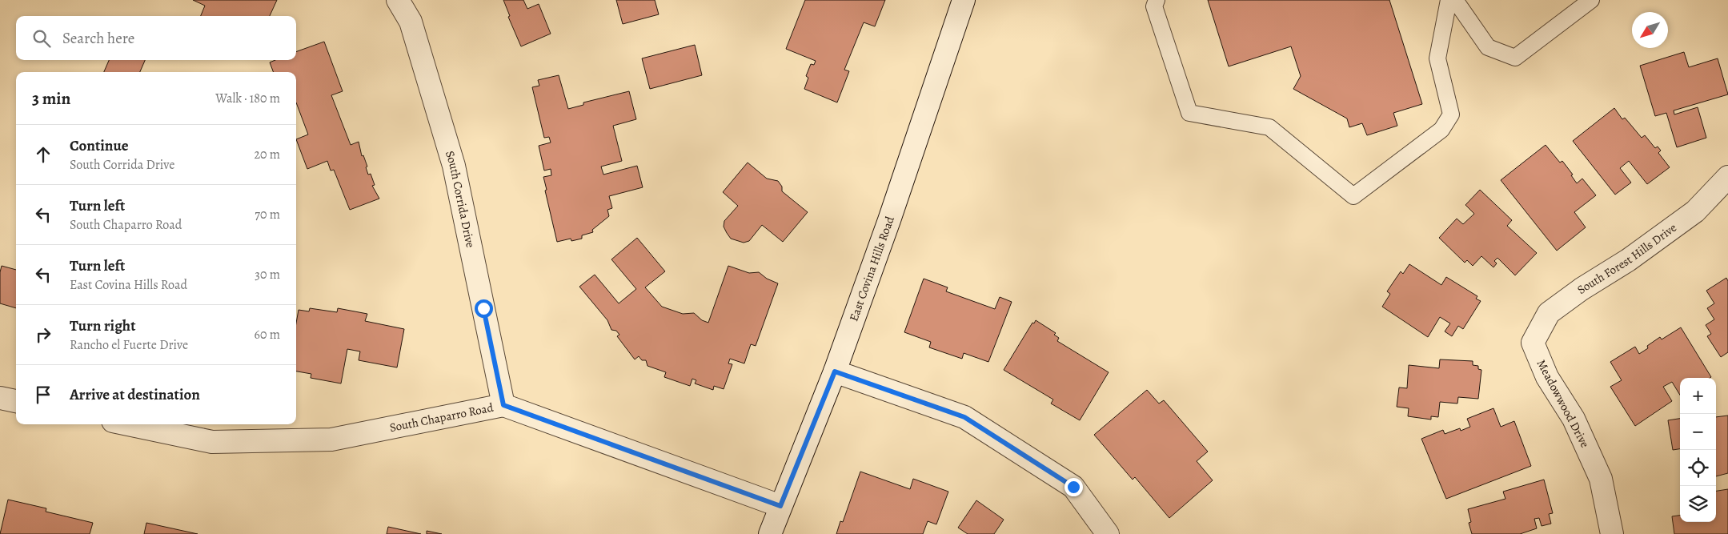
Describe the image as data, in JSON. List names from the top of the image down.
{
  "streets": {
    "street": [
      "South Corrida Drive",
      "South Forest Hills Drive",
      "East Covina Hills Road",
      "Meadowwood Drive",
      "South Chaparro Road"
    ]
  },
  "crossings": [
    ["South Corrida Drive", "South Chaparro Road"],
    ["South Forest Hills Drive", "Meadowwood Drive"],
    ["East Covina Hills Road", "South Chaparro Road"]
  ],
  "north": "bottom left",
  "page": {
    "search": "Search here",
    "heading": ["3 min", "Walk · 180 m"],
    "list": [
      ["Continue", "South Corrida Drive", "20 m"],
      ["Turn left", "South Chaparro Road", "70 m"],
      ["Turn left", "East Covina Hills Road", "30 m"],
      ["Turn right", "Rancho el Fuerte Drive", "60 m"],
      "Arrive at destination"
    ],
    "map_buttons": ["+", "−"]
  }
}
